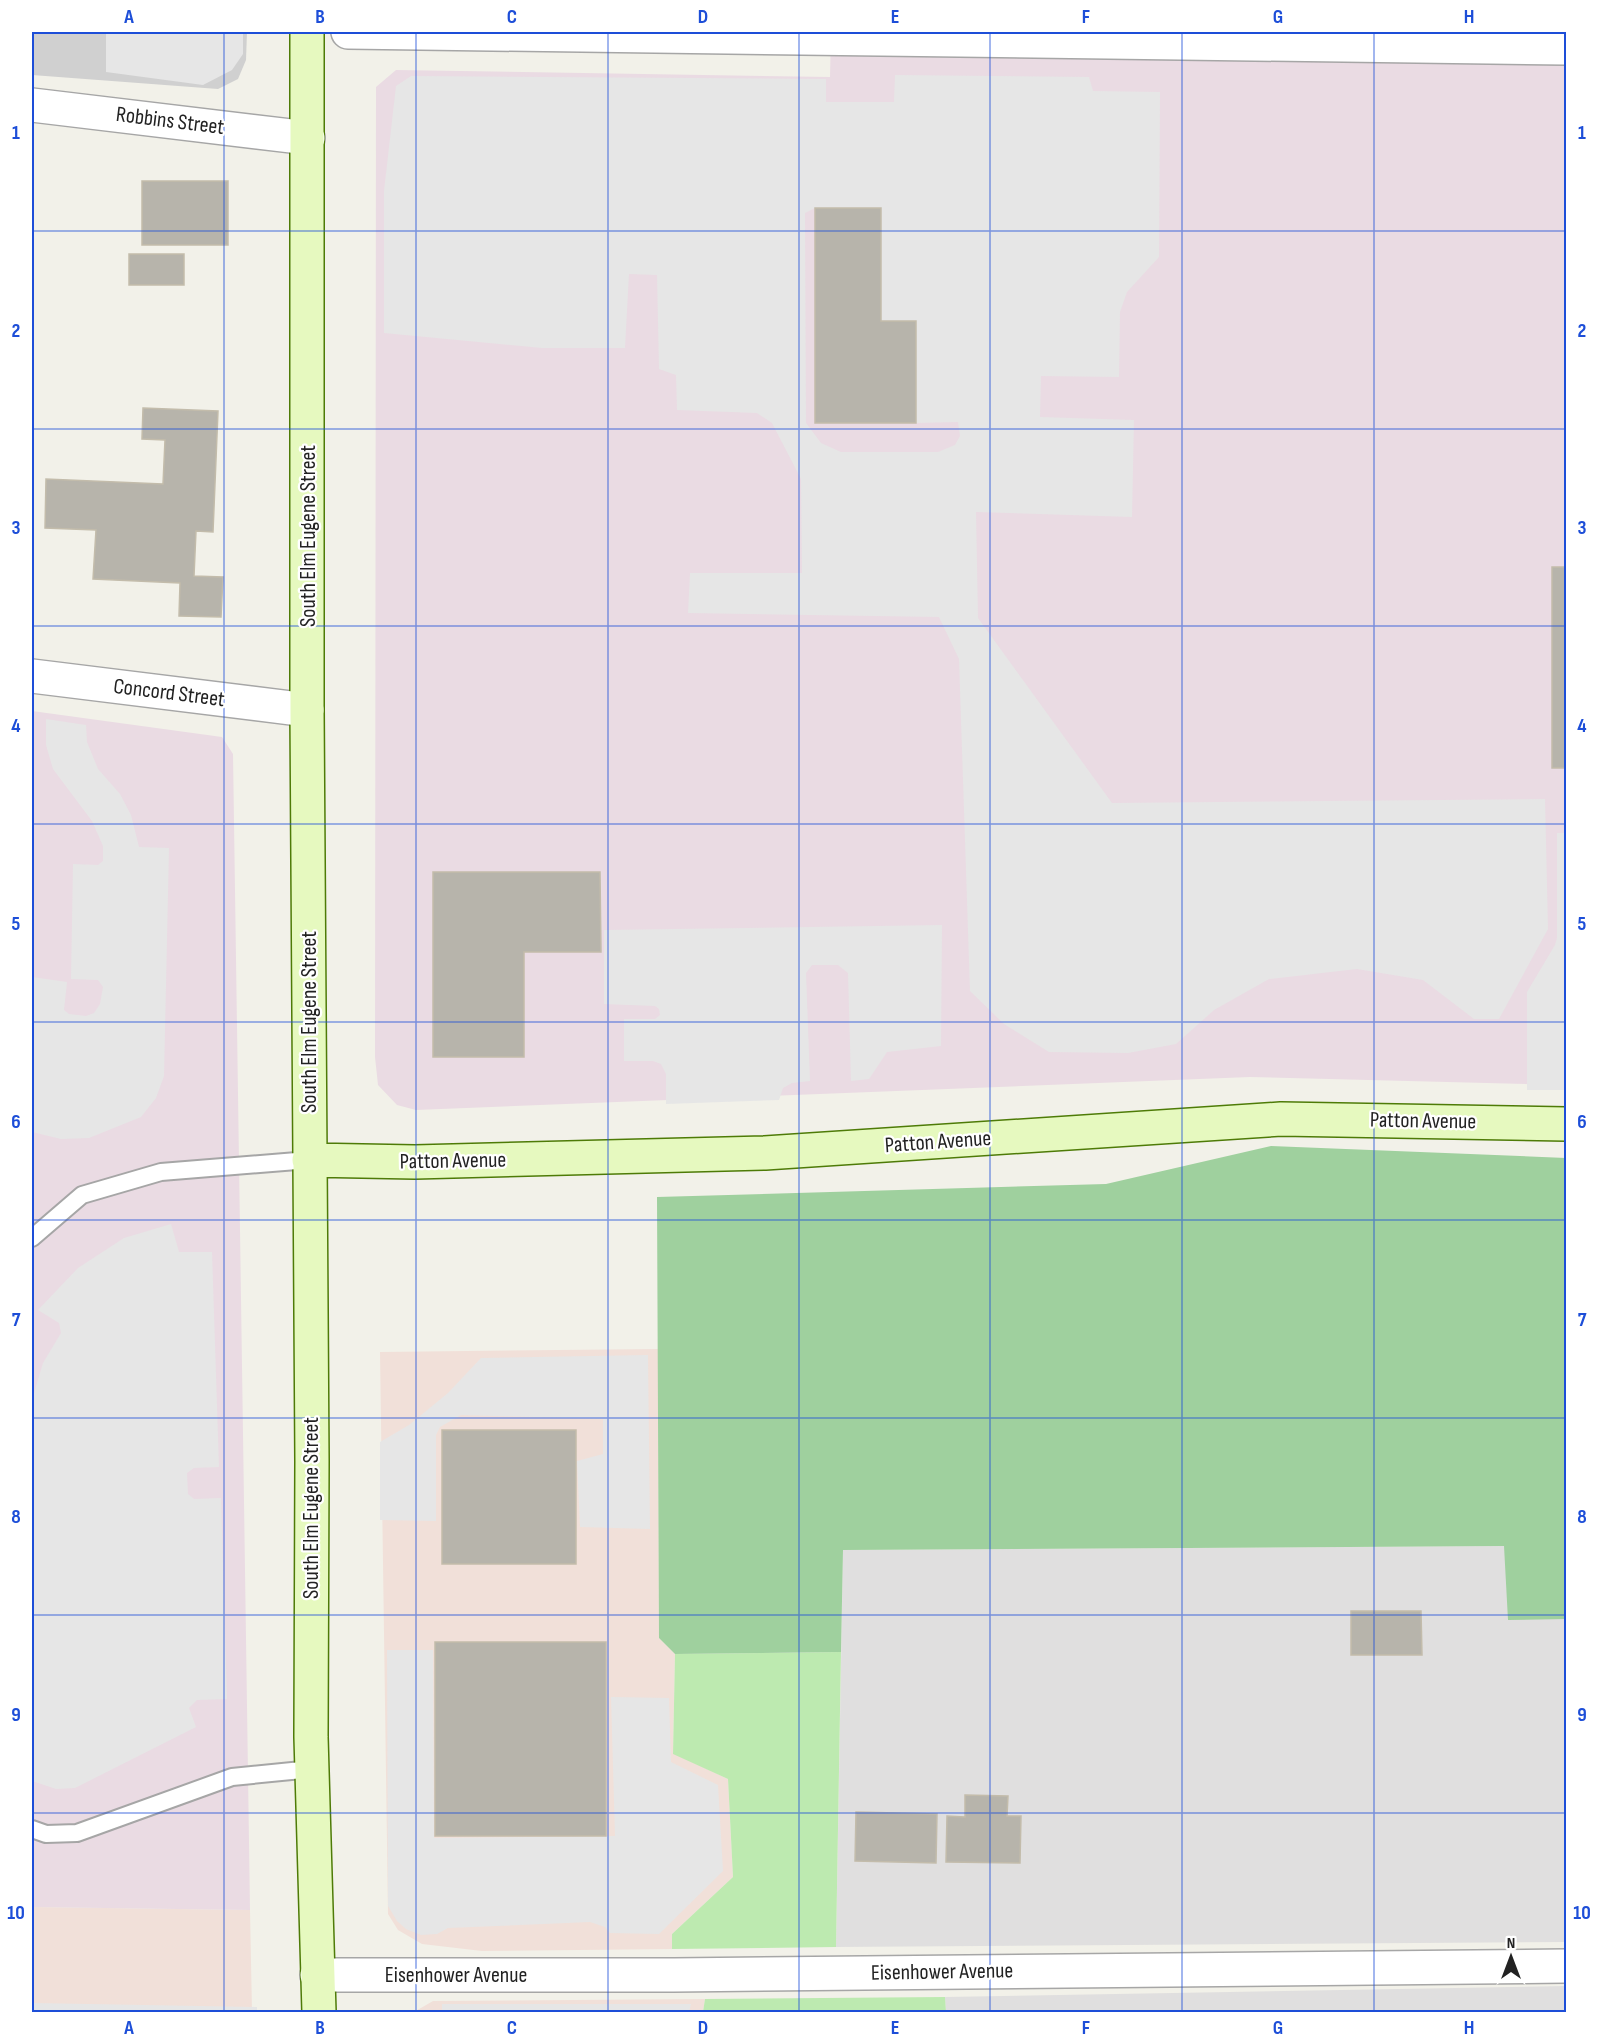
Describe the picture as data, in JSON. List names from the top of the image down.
{
  "streets": {
    "main road": ["South Elm Eugene Street", "Patton Avenue"],
    "street": ["Robbins Street", "Concord Street", "Eisenhower Avenue"]
  },
  "crossings": [
    ["Robbins Street", "South Elm Eugene Street"],
    ["South Elm Eugene Street", "Concord Street"],
    ["South Elm Eugene Street", "Patton Avenue"],
    ["South Elm Eugene Street", "Eisenhower Avenue"]
  ],
  "north": "top",
  "grid": {
    "columns": [
      "A",
      "B",
      "C",
      "D",
      "E",
      "F",
      "G",
      "H"
    ],
    "rows": [
      "1",
      "2",
      "3",
      "4",
      "5",
      "6",
      "7",
      "8",
      "9",
      "10"
    ]
  }
}
